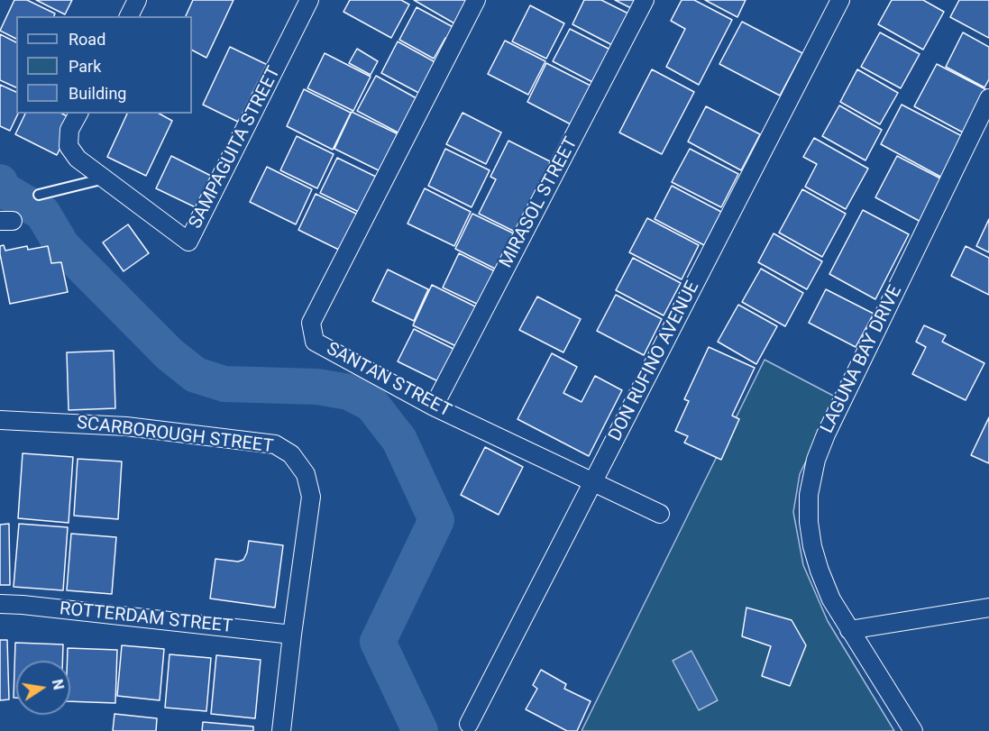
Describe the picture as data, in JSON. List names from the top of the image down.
{
  "streets": {
    "street": [
      "SAMPAGUITA STREET",
      "MIRASOL STREET",
      "LAGUNA BAY DRIVE",
      "DON RUFINO AVENUE",
      "SANTAN STREET",
      "SCARBOROUGH STREET",
      "ROTTERDAM STREET"
    ]
  },
  "crossings": [
    ["MIRASOL STREET", "SANTAN STREET"],
    ["DON RUFINO AVENUE", "SANTAN STREET"],
    ["SCARBOROUGH STREET", "ROTTERDAM STREET"]
  ],
  "legend": ["Road", "Park", "Building"],
  "north": "right"
}
